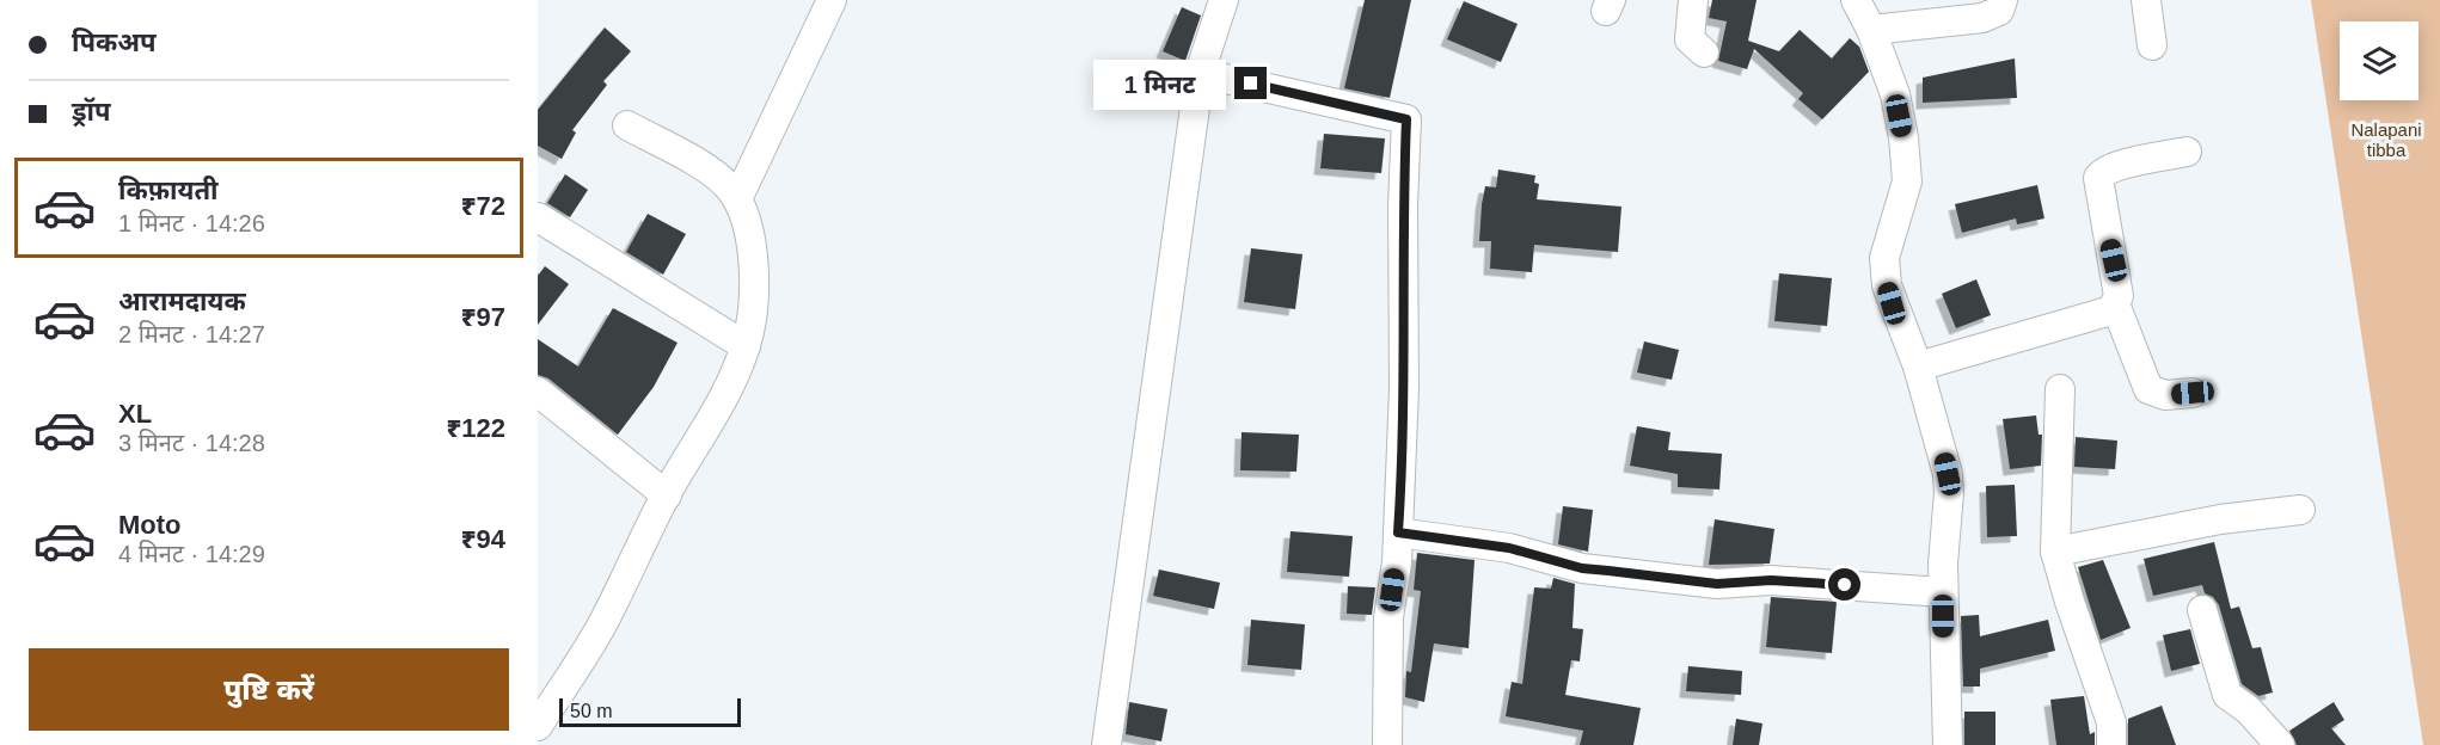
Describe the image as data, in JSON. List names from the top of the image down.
{
  "parks": ["Nalapani tibba"],
  "scale_bar": "50 m",
  "page": {
    "banner": ["पिकअप", "ड्रॉप"],
    "bubble": "1 मिनट",
    "list": [
      {
        "name": "किफ़ायती",
        "note": "1 मिनट · 14:26",
        "value": "₹72"
      },
      {
        "name": "आरामदायक",
        "note": "2 मिनट · 14:27",
        "value": "₹97"
      },
      {
        "name": "XL",
        "note": "3 मिनट · 14:28",
        "value": "₹122"
      },
      {
        "name": "Moto",
        "note": "4 मिनट · 14:29",
        "value": "₹94"
      }
    ],
    "buttons": "पुष्टि करें",
    "scale": "50 m"
  }
}
